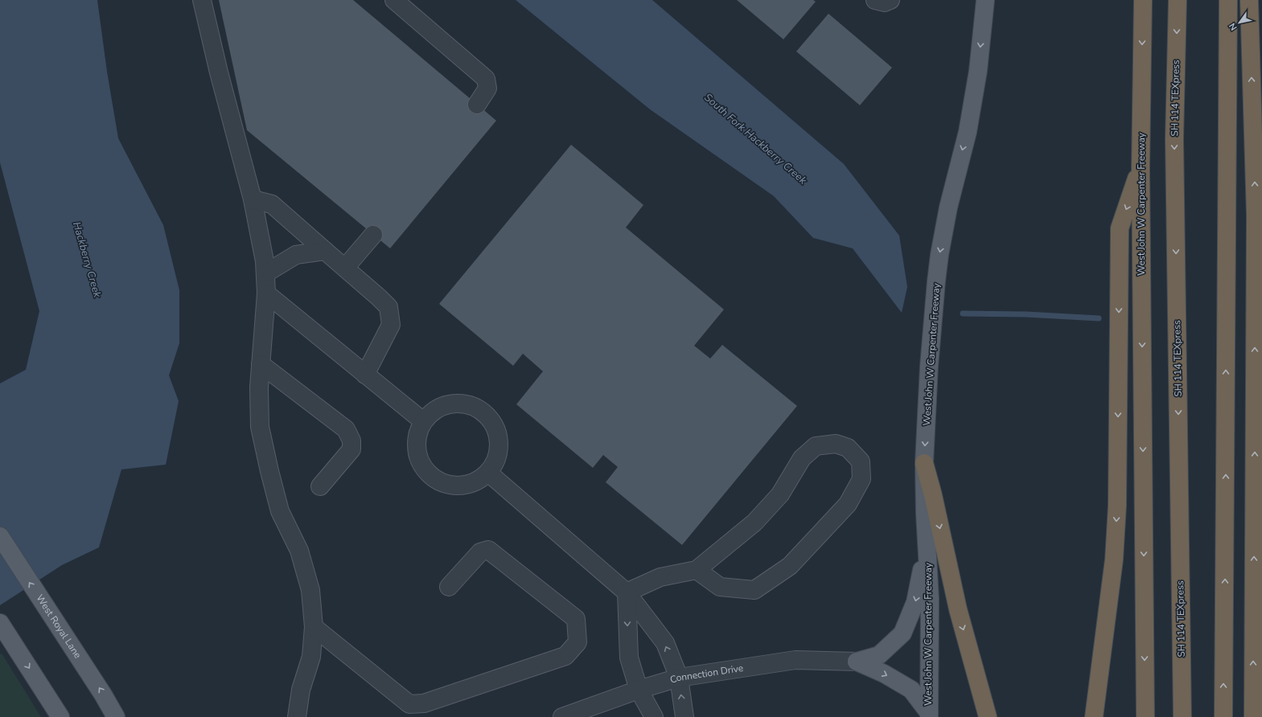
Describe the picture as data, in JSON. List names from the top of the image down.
{
  "streets": {
    "highway": ["SH 114 TEXpress", "West John W Carpenter Freeway"],
    "main road": ["West Royal Lane"],
    "street": ["Connection Drive"]
  },
  "water": ["South Fork Hackberry Creek", "Hackberry Creek"],
  "north": "bottom left"
}
